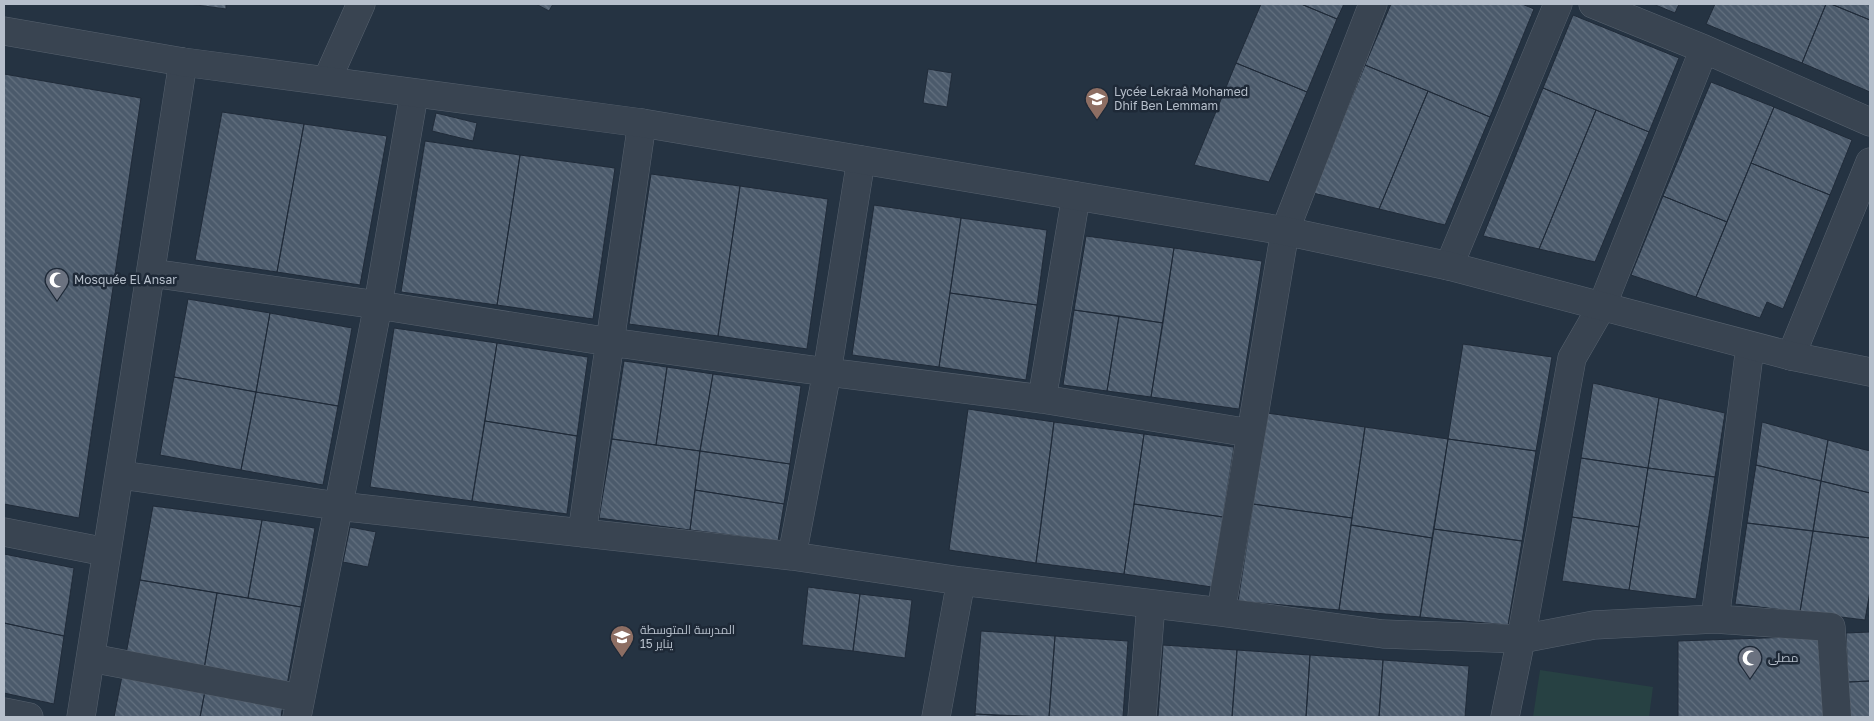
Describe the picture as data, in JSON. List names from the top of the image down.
{
  "places": {
    "school or university": ["Lycée Lekraâ Mohamed Dhif Ben Lemmam", "المدرسة المتوسطة 15 يناير"],
    "mosque": ["Mosquée El Ansar", "مصلى"]
  }
}
